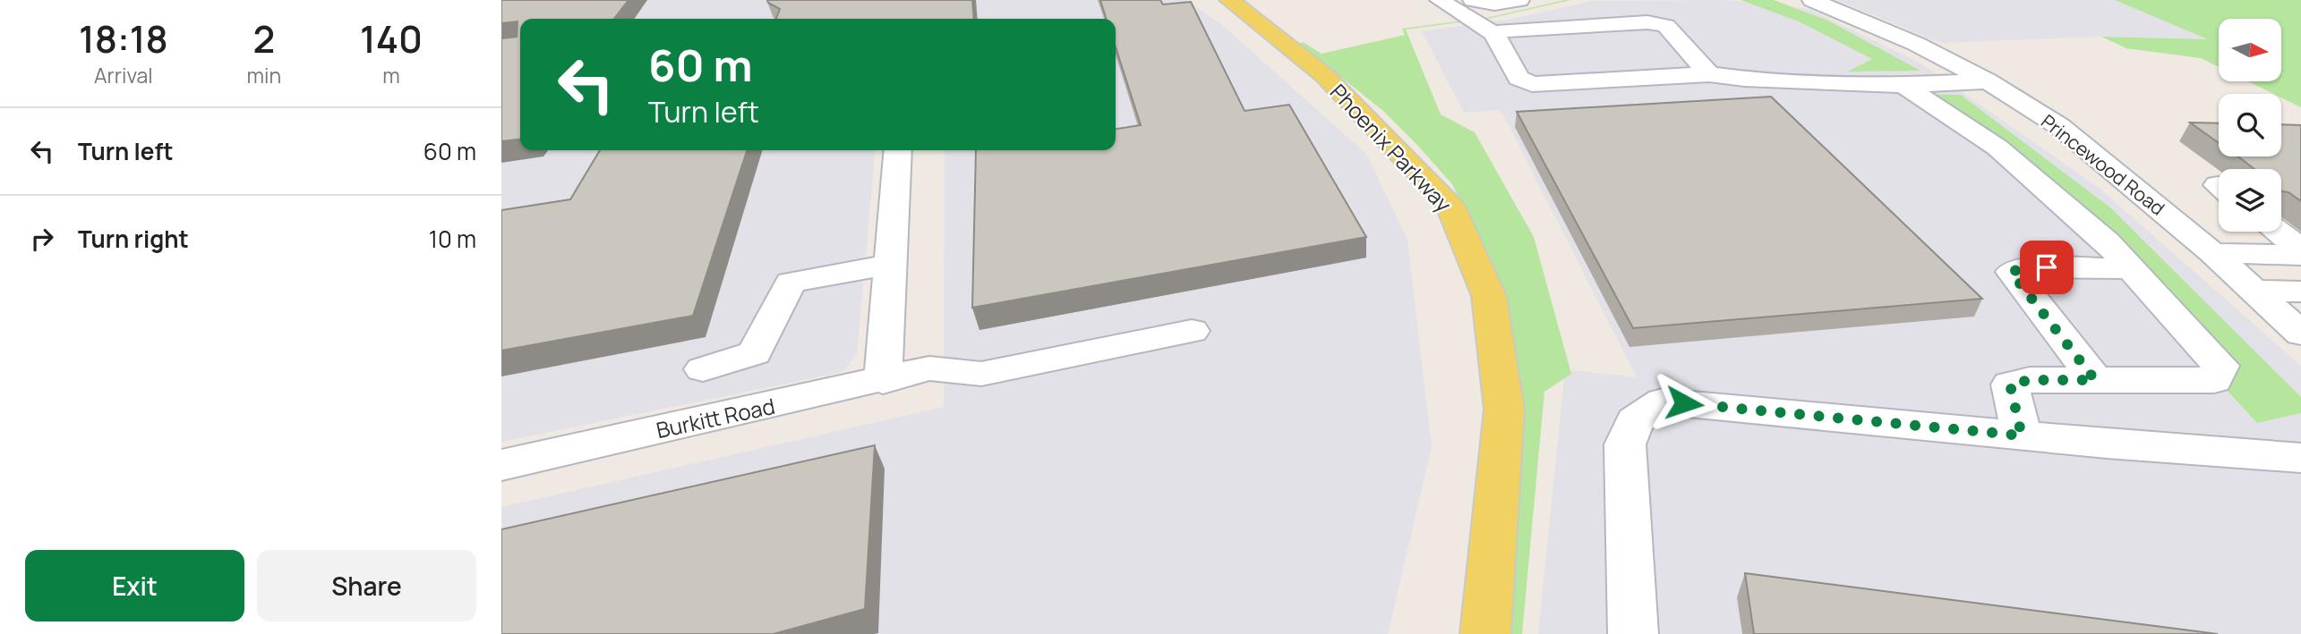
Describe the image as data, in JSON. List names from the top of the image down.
{
  "streets": {
    "main road": ["Phoenix Parkway"],
    "street": ["Princewood Road", "Burkitt Road"]
  },
  "north": "right",
  "page": {
    "eta": [
      "18:18",
      "Arrival",
      "2",
      "min",
      "140",
      "m"
    ],
    "turn": ["60 m", "Turn left"],
    "list": [
      {
        "name": "Turn left",
        "value": "60 m"
      },
      {
        "name": "Turn right",
        "value": "10 m"
      }
    ],
    "buttons": ["Exit", "Share"]
  }
}
